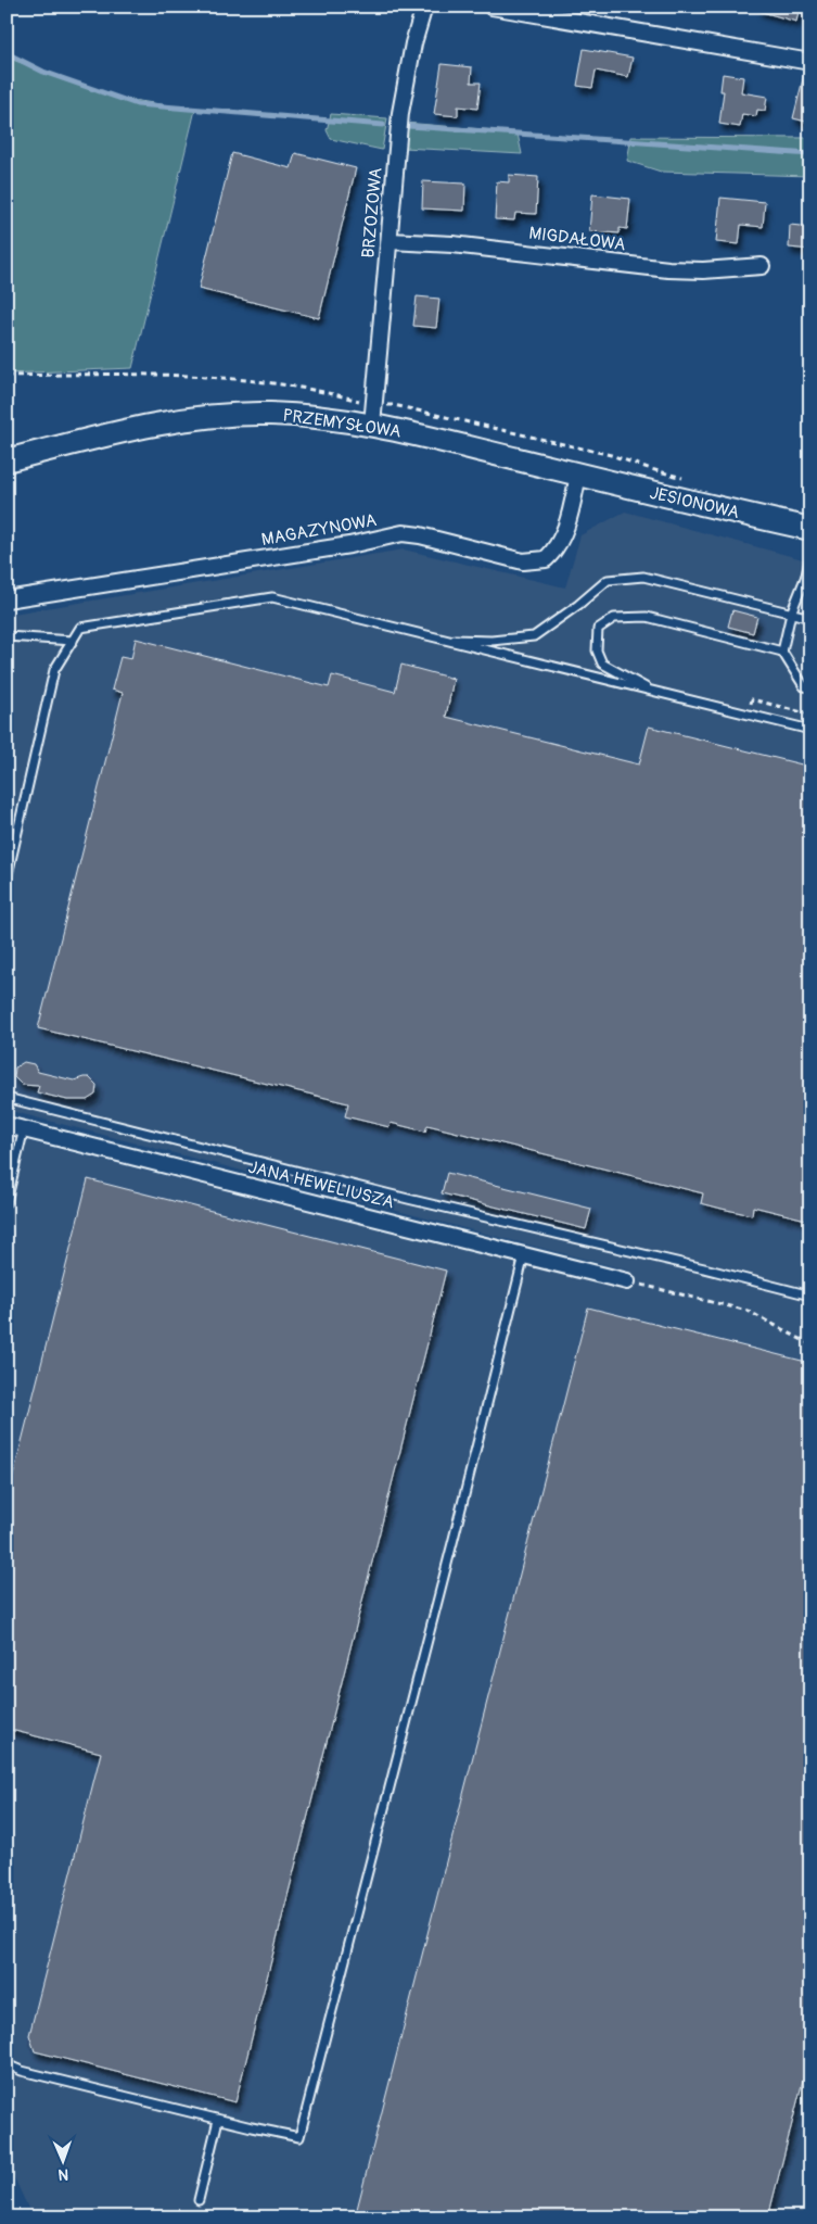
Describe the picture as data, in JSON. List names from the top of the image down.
{
  "streets": {
    "street": [
      "BRZOZOWA",
      "MIGDAŁOWA",
      "PRZEMYSŁOWA",
      "JESIONOWA",
      "MAGAZYNOWA",
      "JANA HEWELIUSZA"
    ]
  },
  "crossings": [
    ["BRZOZOWA", "MIGDAŁOWA"],
    ["BRZOZOWA", "PRZEMYSŁOWA"],
    ["PRZEMYSŁOWA", "JESIONOWA"],
    ["PRZEMYSŁOWA", "MAGAZYNOWA"],
    ["JESIONOWA", "MAGAZYNOWA"]
  ],
  "north": "bottom"
}
